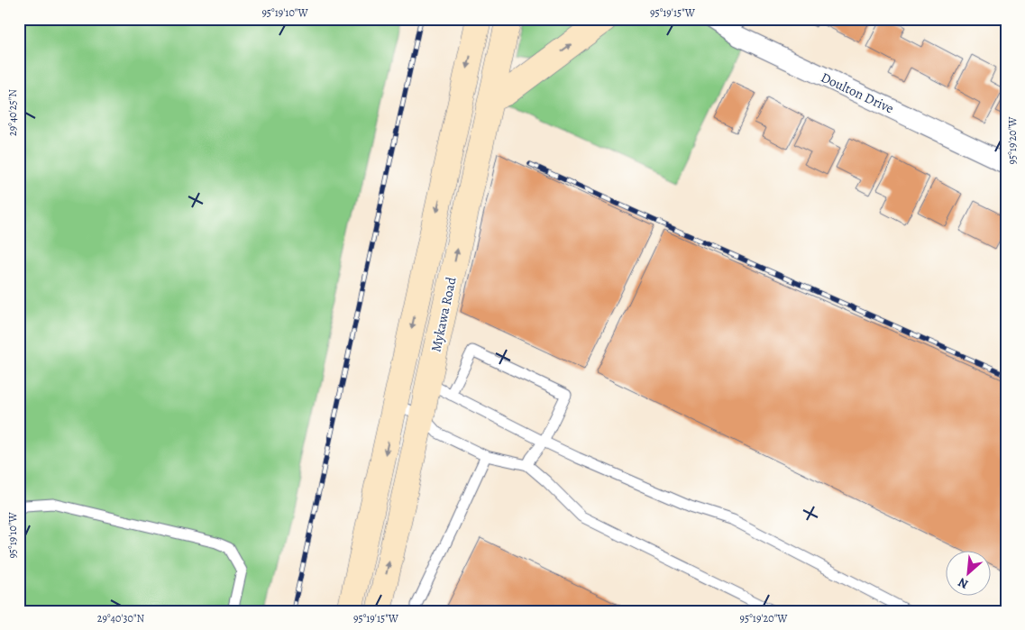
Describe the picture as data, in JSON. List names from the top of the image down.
{
  "streets": {
    "main road": ["Mykawa Road"],
    "street": ["Doulton Drive"]
  },
  "north": "bottom left",
  "coordinates": [
    "95°19'10\"W",
    "95°19'15\"W",
    "29°40'25\"N",
    "95°19'20\"W",
    "29°40'30\"N"
  ]
}
